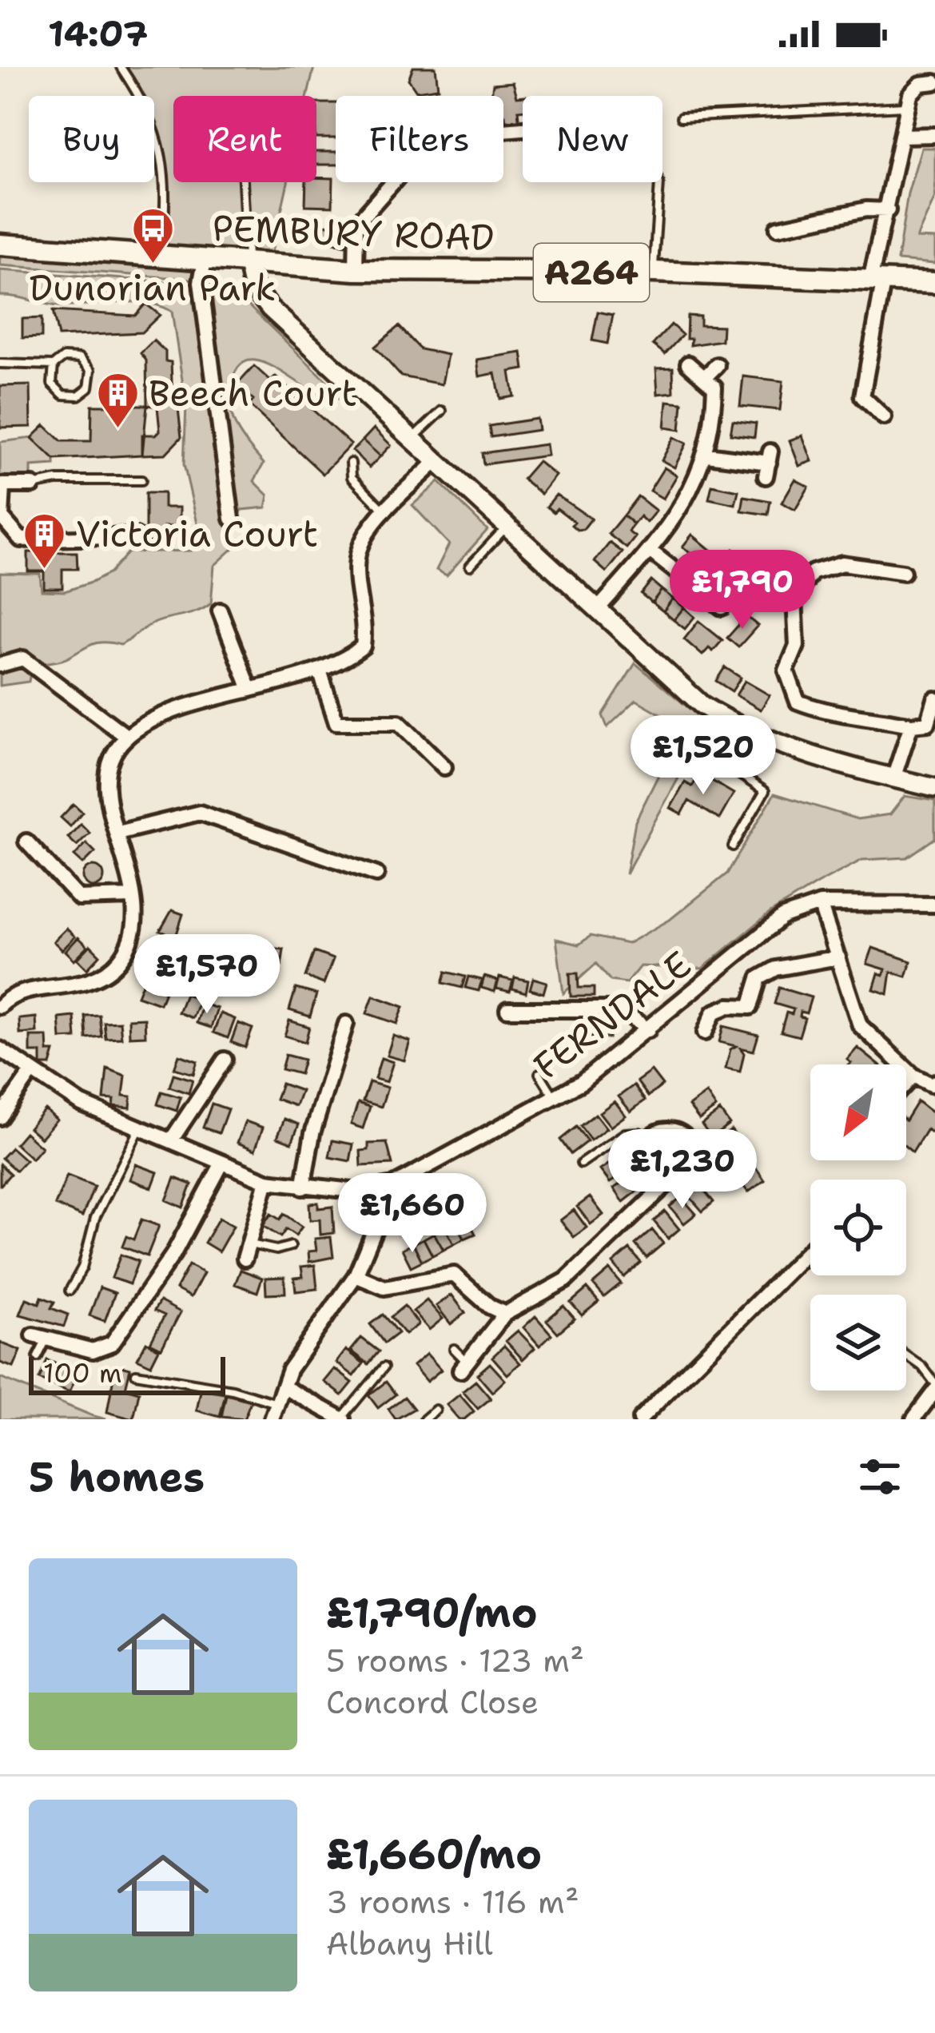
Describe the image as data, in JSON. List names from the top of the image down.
{
  "streets": {
    "main road": ["PEMBURY ROAD", "A264"],
    "street": ["FERNDALE"]
  },
  "places": {
    "bus stop": ["Dunorian Park"],
    "building": ["Beech Court", "Victoria Court"]
  },
  "scale_bar": "100 m",
  "north": "bottom left",
  "page": {
    "status": "14:07",
    "chip": [
      "Buy",
      "Rent",
      "Filters",
      "New"
    ],
    "price": [
      "£1,790",
      "£1,520",
      "£1,570",
      "£1,230",
      "£1,660"
    ],
    "scale": "100 m",
    "heading": "5 homes",
    "list": [
      {
        "name": "£1,790/mo",
        "note": "5 rooms · 123 m² · Concord Close"
      },
      {
        "name": "£1,660/mo",
        "note": "3 rooms · 116 m² · Albany Hill"
      }
    ]
  }
}
